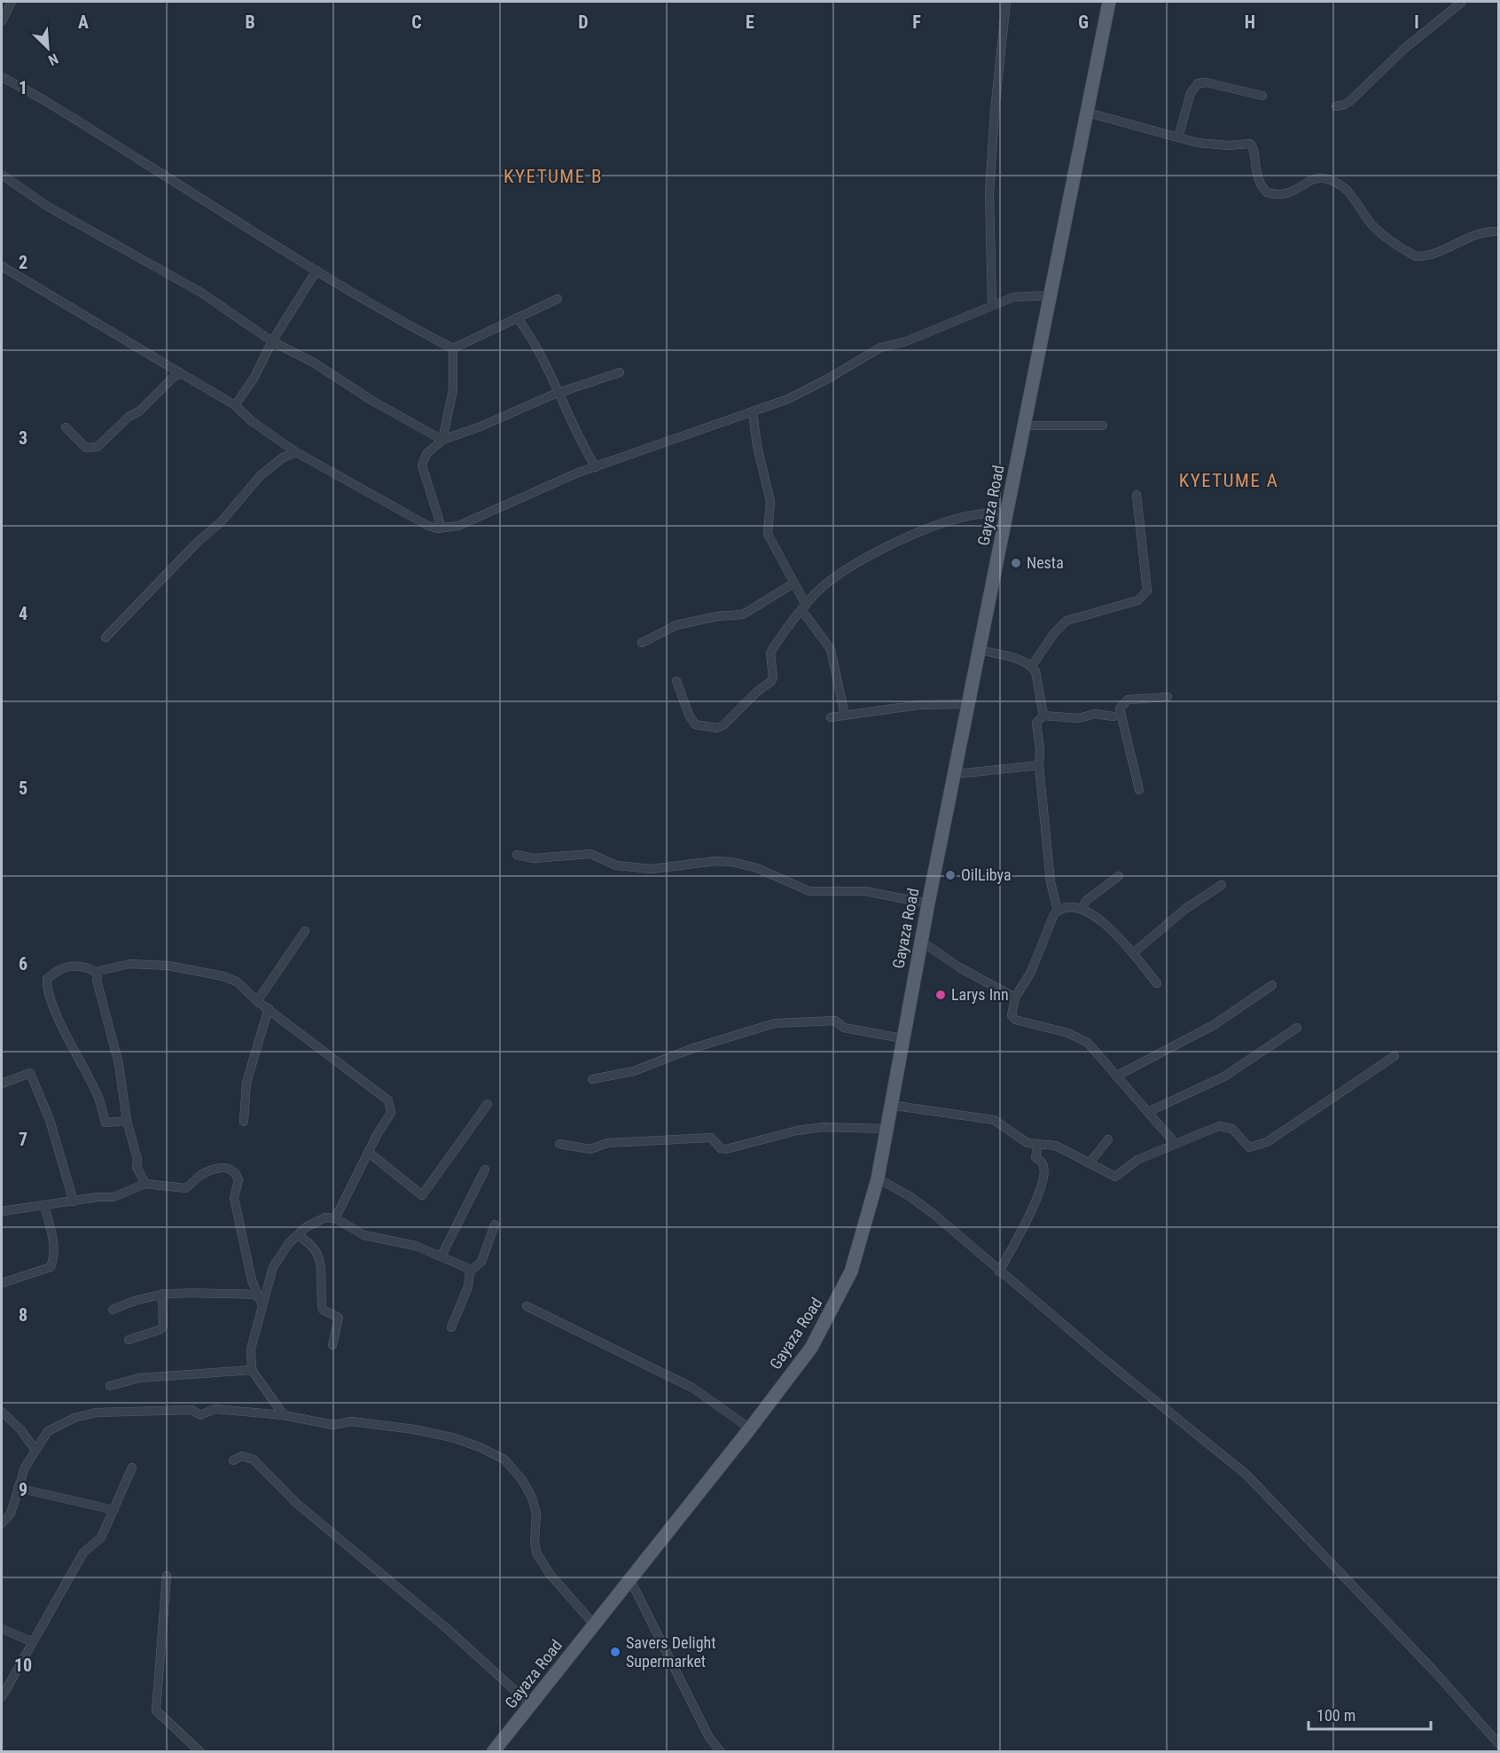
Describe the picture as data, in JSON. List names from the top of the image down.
{
  "streets": {
    "main road": ["Gayaza Road"]
  },
  "districts": ["KYETUME B", "KYETUME A"],
  "places": [
    "Nesta",
    "OilLibya",
    "Larys Inn",
    "Savers Delight Supermarket"
  ],
  "scale_bar": "100 m",
  "north": "bottom right",
  "grid": {
    "columns": [
      "A",
      "B",
      "C",
      "D",
      "E",
      "F",
      "G",
      "H",
      "I"
    ],
    "rows": [
      "1",
      "2",
      "3",
      "4",
      "5",
      "6",
      "7",
      "8",
      "9",
      "10"
    ]
  }
}
